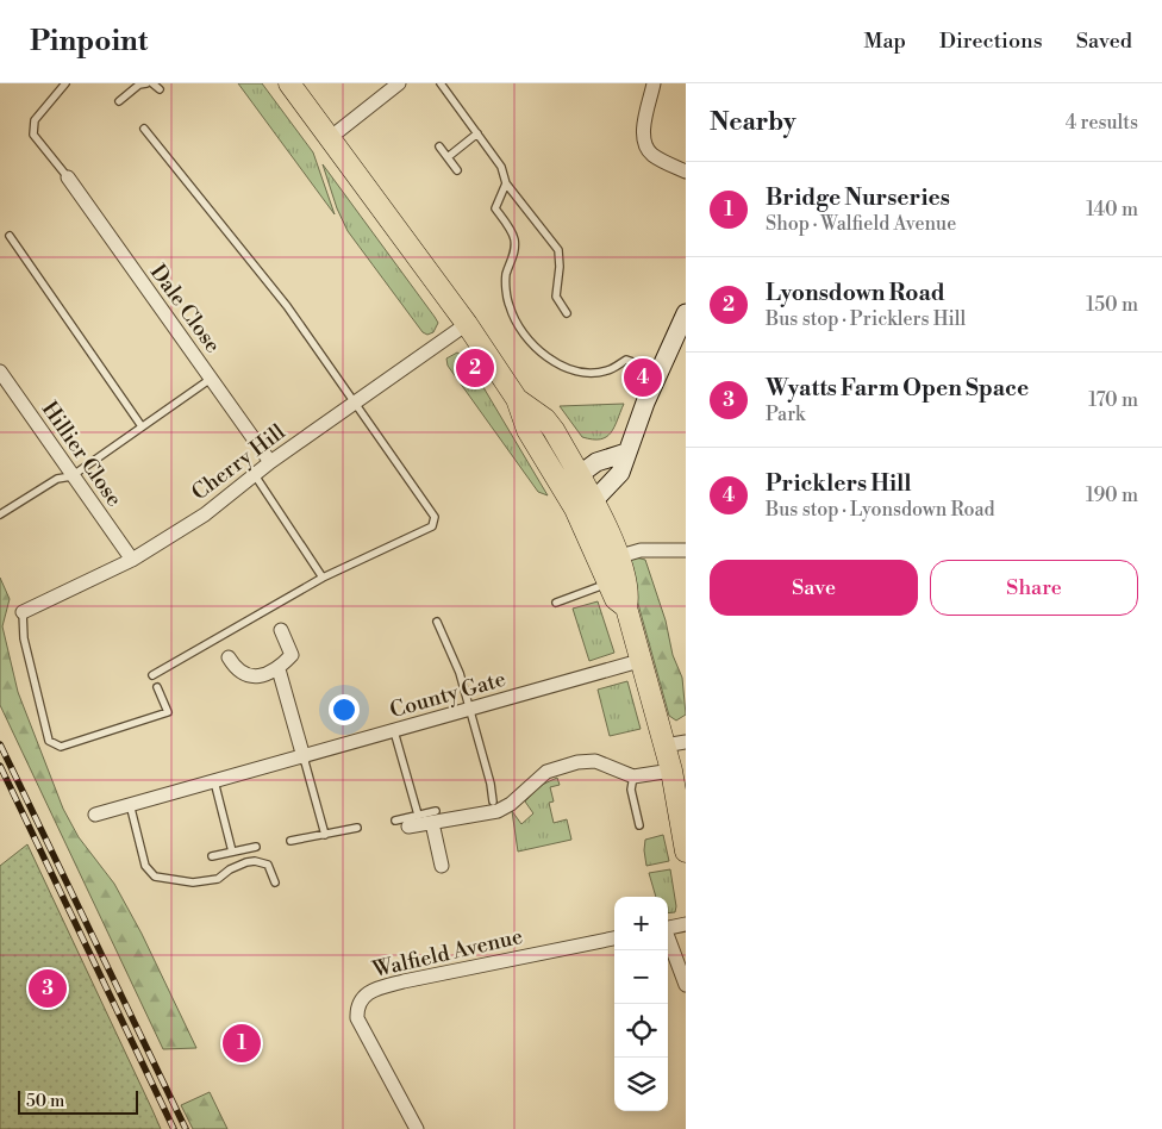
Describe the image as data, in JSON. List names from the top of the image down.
{
  "streets": {
    "street": [
      "Dale Close",
      "Hillier Close",
      "Cherry Hill",
      "County Gate",
      "Walfield Avenue"
    ]
  },
  "crossings": [
    ["Dale Close", "Cherry Hill"],
    ["Hillier Close", "Cherry Hill"]
  ],
  "scale_bar": "50 m",
  "page": {
    "header": "Pinpoint",
    "nav": ["Map", "Directions", "Saved"],
    "heading": ["Nearby", "4 results"],
    "list": [
      {
        "mark": "1",
        "name": "Bridge Nurseries",
        "note": "Shop · Walfield Avenue",
        "value": "140 m"
      },
      {
        "mark": "2",
        "name": "Lyonsdown Road",
        "note": "Bus stop · Pricklers Hill",
        "value": "150 m"
      },
      {
        "mark": "3",
        "name": "Wyatts Farm Open Space",
        "note": "Park",
        "value": "170 m"
      },
      {
        "mark": "4",
        "name": "Pricklers Hill",
        "note": "Bus stop · Lyonsdown Road",
        "value": "190 m"
      }
    ],
    "pins": [
      "2",
      "4",
      "3",
      "1"
    ],
    "buttons": ["Save", "Share"],
    "map_buttons": ["+", "−"],
    "scale": "50 m"
  }
}
